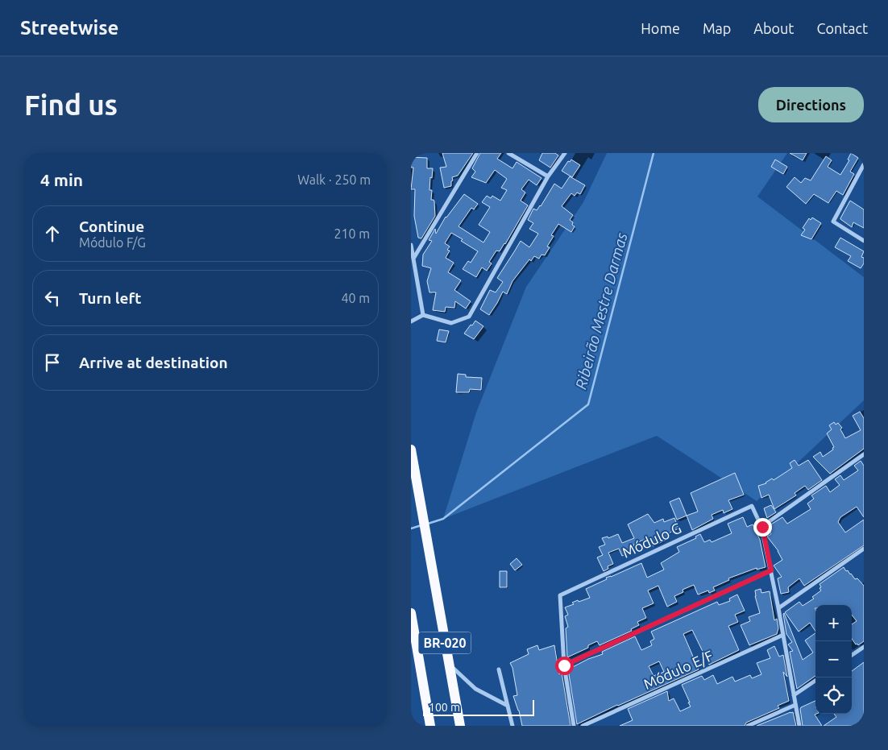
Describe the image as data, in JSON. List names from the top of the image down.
{
  "streets": {
    "highway": ["BR-020"],
    "street": ["Módulo G", "Módulo E/F"]
  },
  "water": ["Ribeirão Mestre Darmas"],
  "scale_bar": "100 m",
  "page": {
    "header": "Streetwise",
    "nav": [
      "Home",
      "Map",
      "About",
      "Contact"
    ],
    "buttons": "Directions",
    "title": "Find us",
    "heading": ["4 min", "Walk · 250 m"],
    "list": [
      ["Continue", "Módulo F/G", "210 m"],
      ["Turn left", "40 m"],
      "Arrive at destination"
    ],
    "map_buttons": ["+", "−"],
    "scale": "100 m"
  }
}
